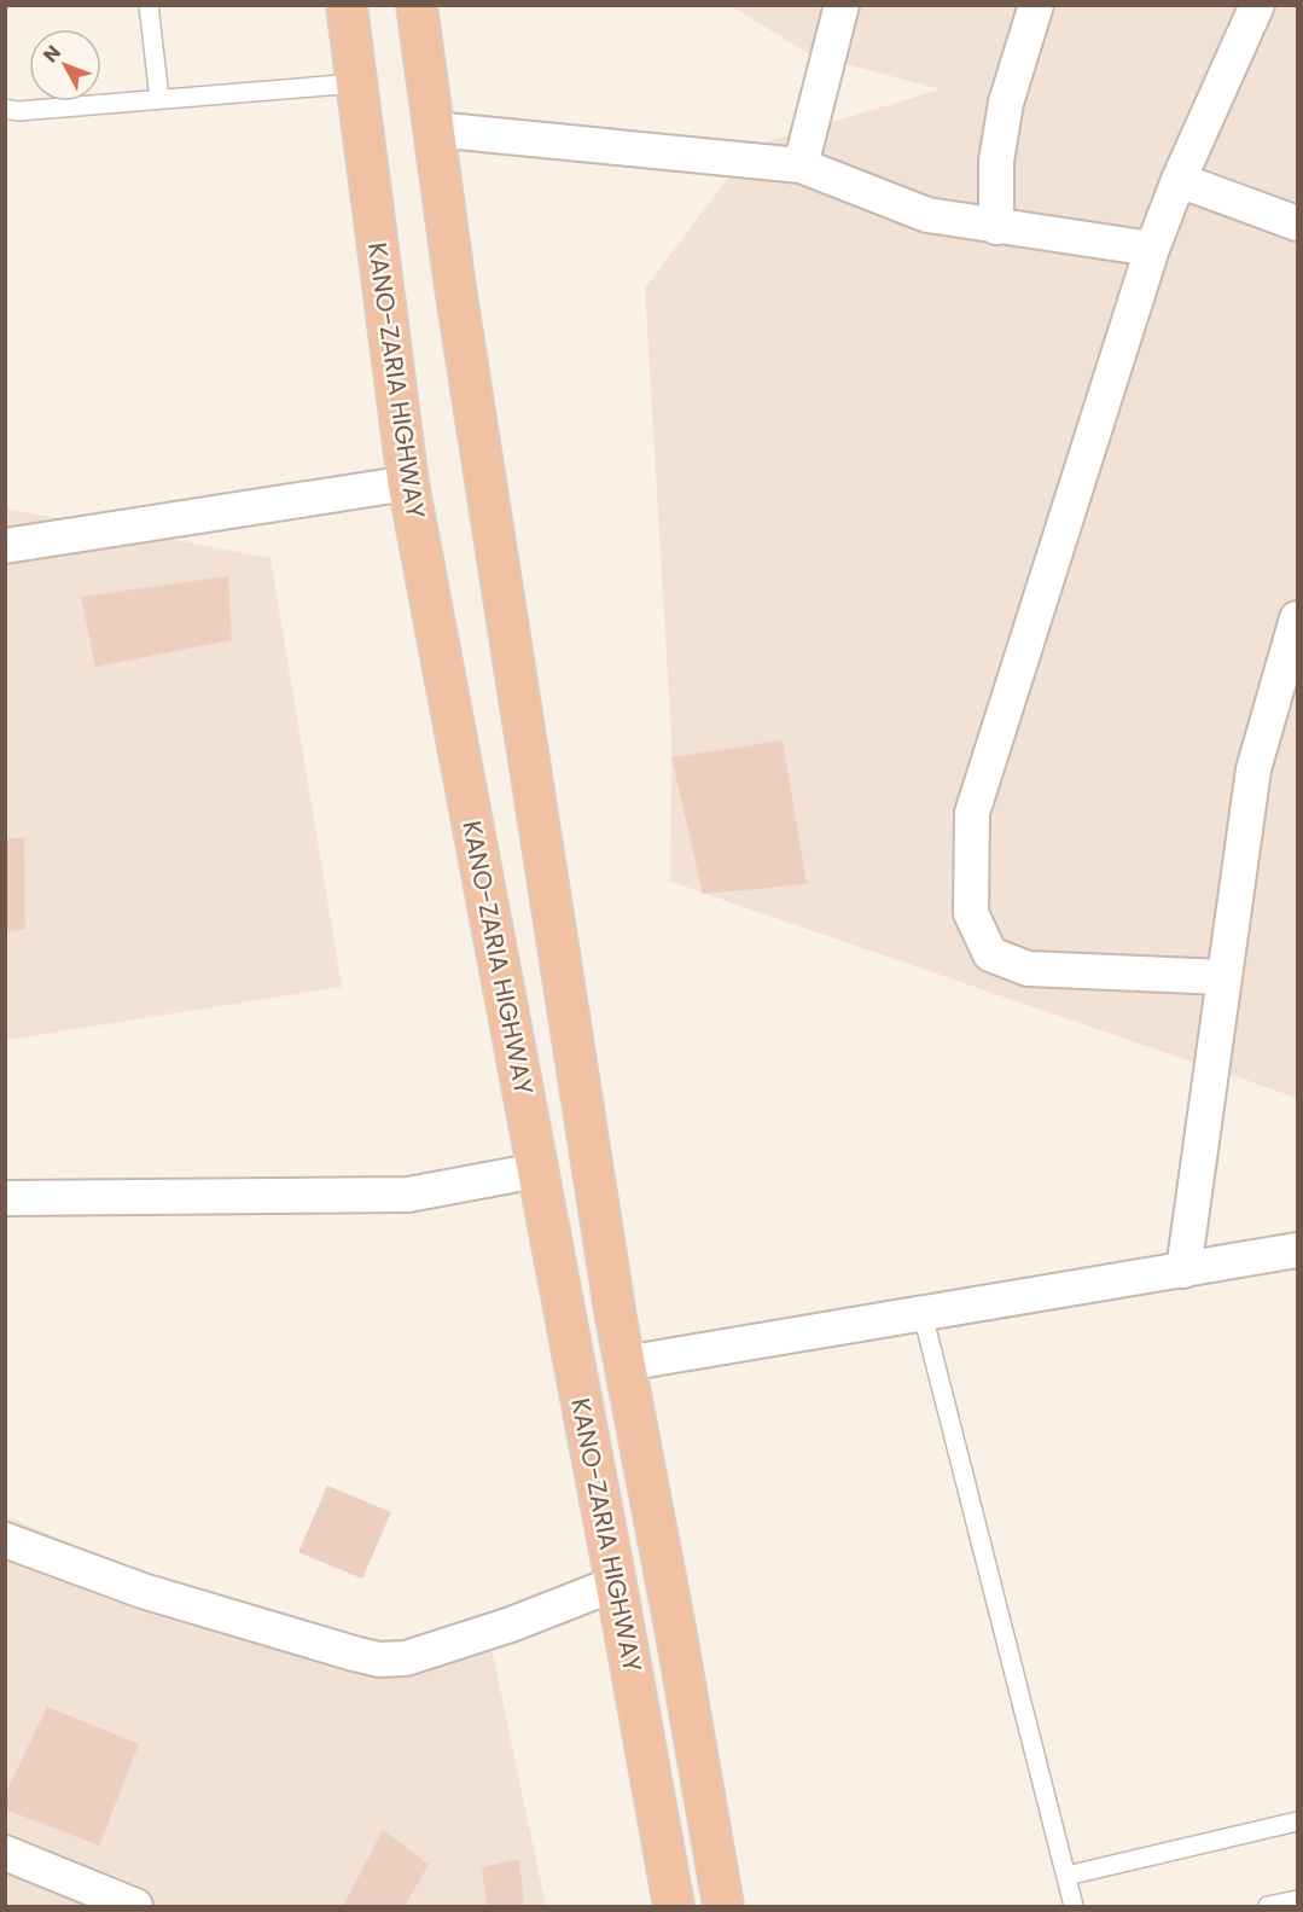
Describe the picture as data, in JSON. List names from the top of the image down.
{
  "streets": {
    "highway": ["KANO-ZARIA HIGHWAY"]
  },
  "north": "top left"
}
